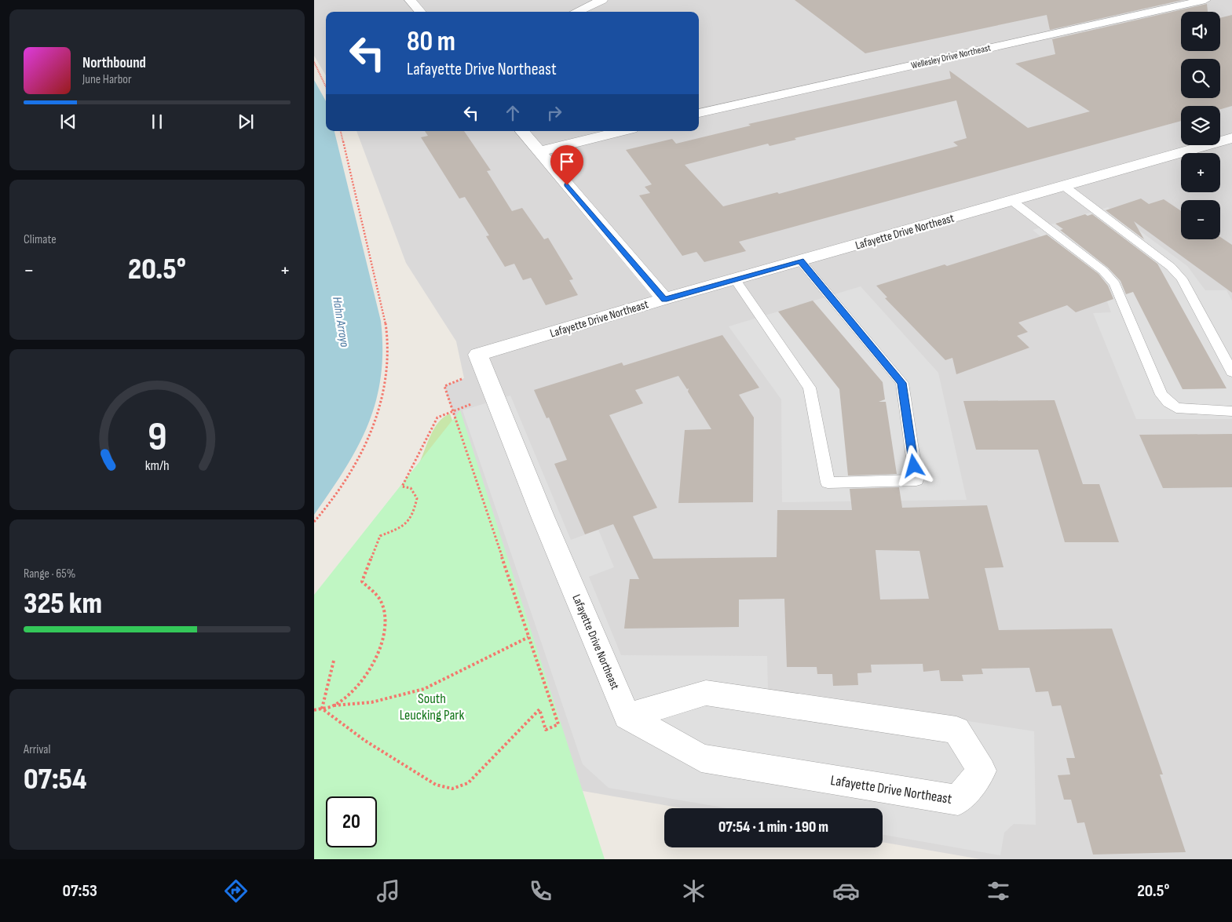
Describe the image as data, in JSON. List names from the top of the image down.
{
  "streets": {
    "street": ["Wellesley Drive Northeast", "Lafayette Drive Northeast"]
  },
  "water": ["Hahn Arroyo"],
  "parks": ["South Leucking Park"],
  "page": {
    "map_buttons": ["+", "−"],
    "turn": ["80 m", "Lafayette Drive Northeast"],
    "song": ["Northbound", "June Harbor"],
    "tile": [
      "Climate",
      ["Range · 65%", "325 km"],
      ["Arrival", "07:54"]
    ],
    "heat": ["−", "20.5°", "+"],
    "limit": "20",
    "trip": "07:54 · 1 min · 190 m",
    "tabs": ["07:53", "20.5°"],
    "gauge": ["9", "km/h"]
  }
}
